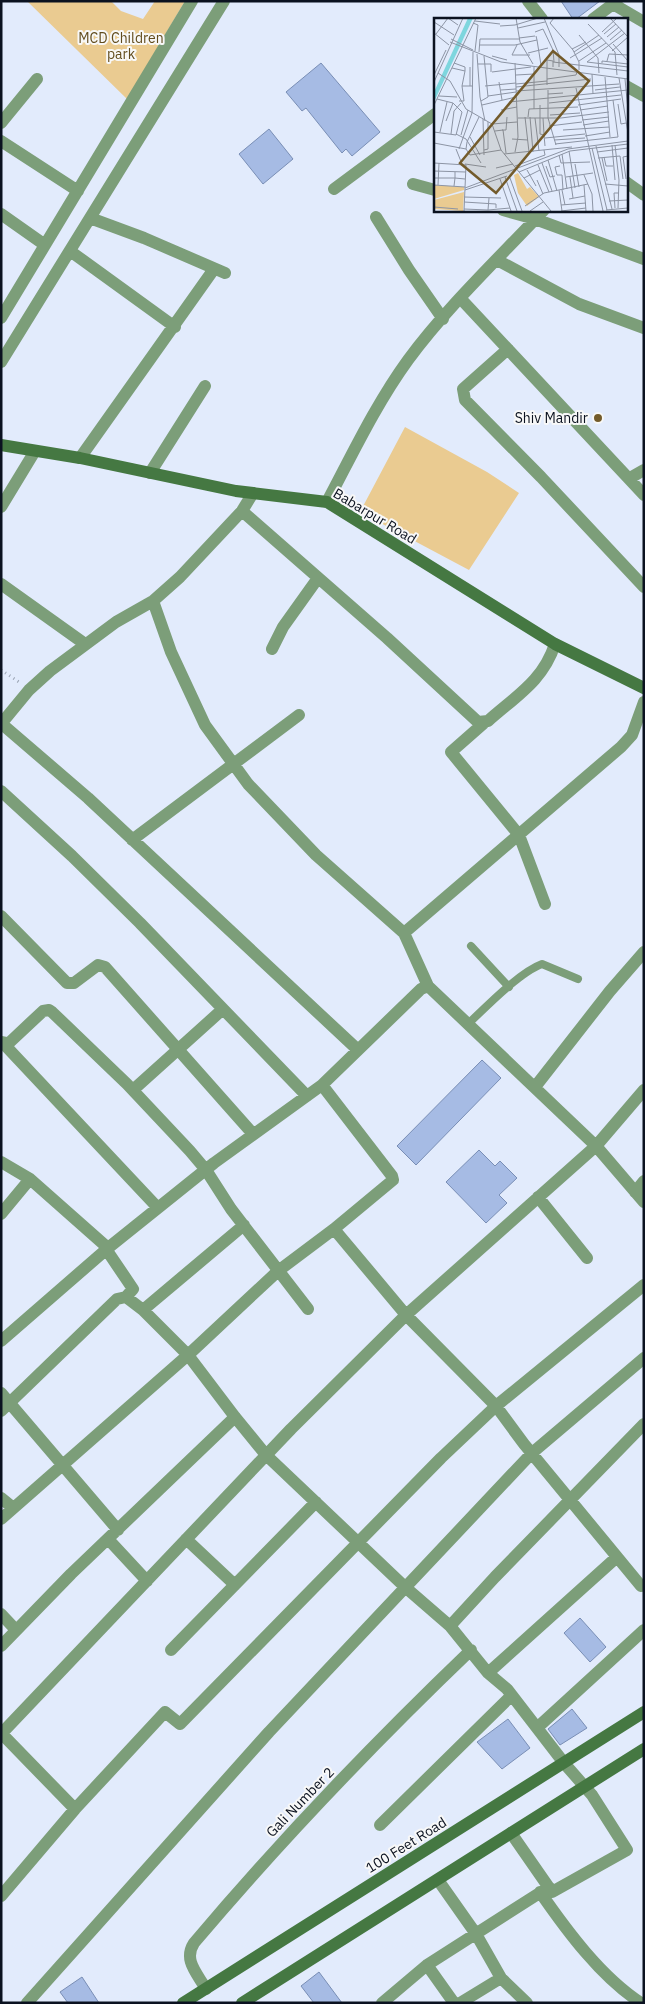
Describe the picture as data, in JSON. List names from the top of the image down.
{
  "streets": {
    "main road": ["Babarpur Road", "100 Feet Road"],
    "street": ["Gali Number 2"]
  },
  "crossings": [
    ["Gali Number 2", "100 Feet Road"]
  ],
  "parks": ["MCD Children park"],
  "places": ["Shiv Mandir"]
}
